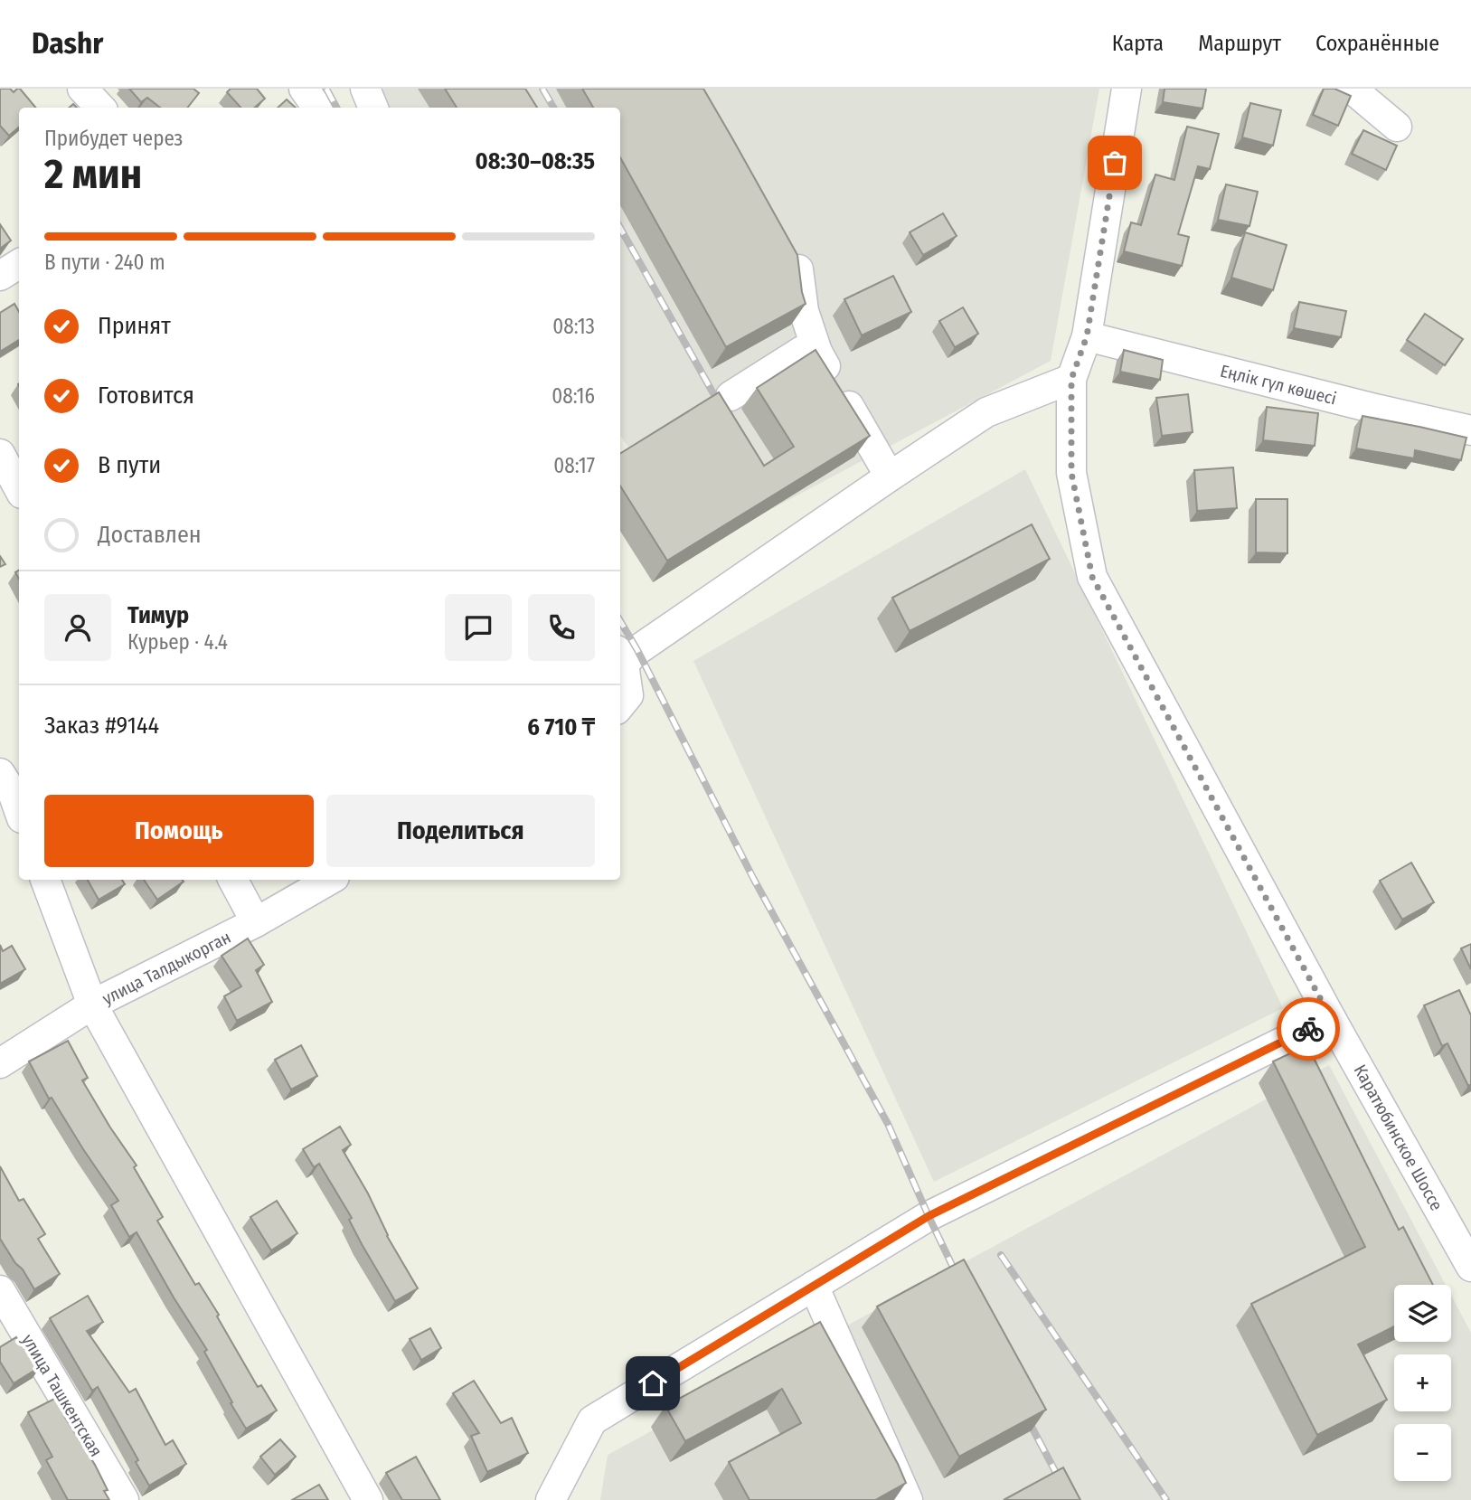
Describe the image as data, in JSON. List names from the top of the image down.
{
  "streets": {
    "street": [
      "Еңлік гүл көшесі",
      "улица Талдыкорган",
      "Каратюбинское Шоссе",
      "улица Ташкентская"
    ]
  },
  "crossings": [
    ["Еңлік гүл көшесі", "Каратюбинское Шоссе"]
  ],
  "page": {
    "header": "Dashr",
    "nav": ["Карта", "Маршрут", "Сохранённые"],
    "heading": ["2 мин", "Прибудет через", "08:30–08:35"],
    "panel": [
      "Тимур",
      "Курьер · 4.4",
      "Заказ #9144",
      "6 710 ₸"
    ],
    "bar": "В пути · 240 m",
    "list": [
      ["Принят", "08:13"],
      ["Готовится", "08:16"],
      ["В пути", "08:17"],
      "Доставлен"
    ],
    "buttons": ["Помощь", "Поделиться"],
    "map_buttons": ["+", "−"]
  }
}
